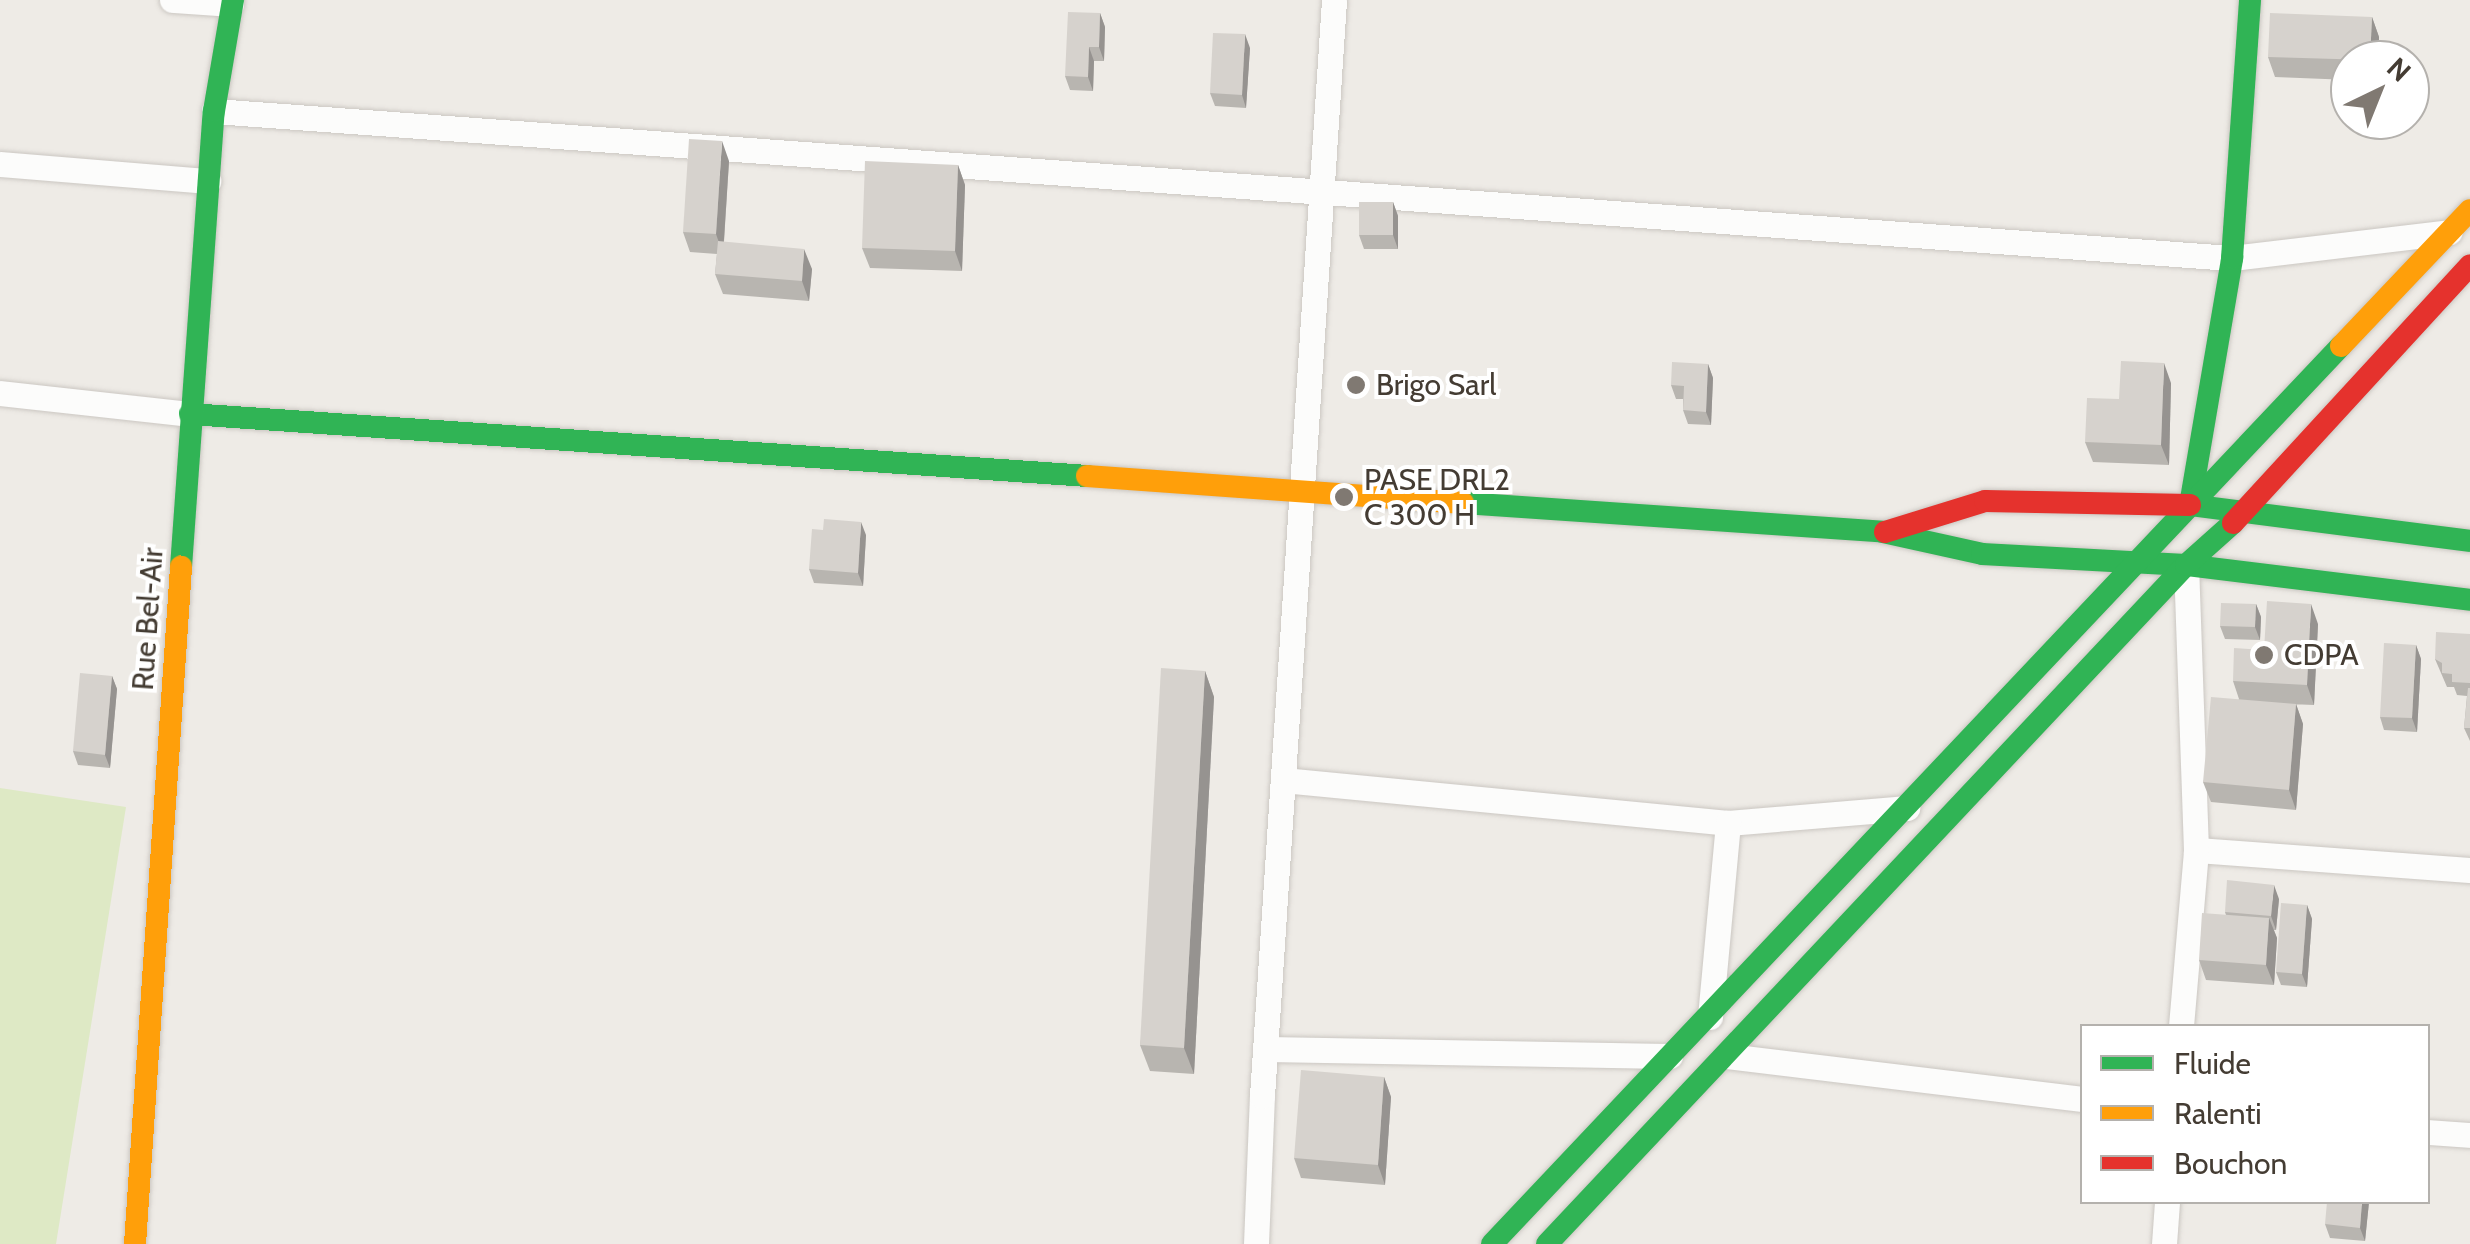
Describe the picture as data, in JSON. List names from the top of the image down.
{
  "streets": {
    "main road": ["Rue Bel-Air"]
  },
  "places": ["Brigo Sarl", "PASE DRL2 C 300 H", "CDPA"],
  "legend": ["Fluide", "Ralenti", "Bouchon"],
  "north": "top right"
}
